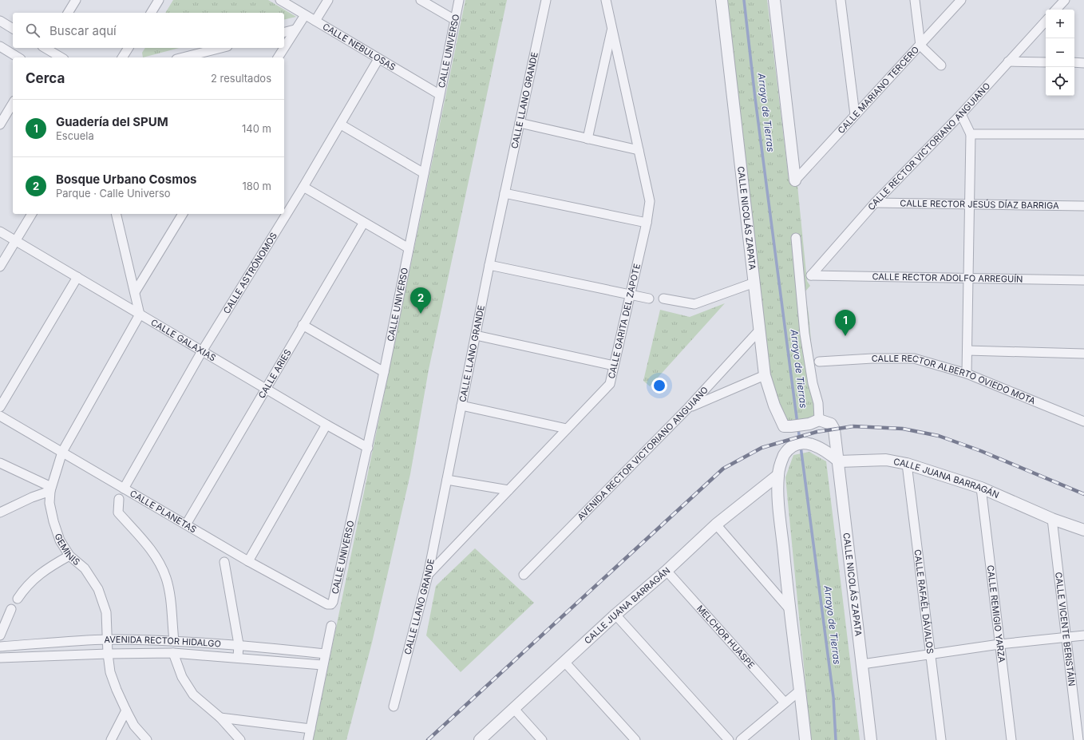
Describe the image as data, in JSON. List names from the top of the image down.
{
  "streets": {
    "street": [
      "CALLE NEBULOSAS",
      "CALLE UNIVERSO",
      "CALLE MARIANO TERCERO",
      "CALLE LLANO GRANDE",
      "CALLE RECTOR VICTORIANO ANGUIANO",
      "CALLE RECTOR JESÚS DÍAZ BARRIGA",
      "CALLE NICOLÁS ZAPATA",
      "CALLE ASTRÓNOMOS",
      "CALLE RECTOR ADOLFO ARREGUÍN",
      "CALLE GARITA DEL ZAPOTE",
      "CALLE GALAXIAS",
      "CALLE ARIES",
      "CALLE RECTOR ALBERTO OVIEDO MOTA",
      "AVENIDA RECTOR VICTORIANO ANGUIANO",
      "CALLE JUANA BARRAGÁN",
      "CALLE PLANETAS",
      "GEMINIS",
      "CALLE RAFAÉL DÁVALOS",
      "CALLE REMIGIO YARZA",
      "CALLE VICENTE BERISTÁIN",
      "MELCHOR HUASPE",
      "AVENIDA RECTOR HIDALGO"
    ]
  },
  "crossings": [
    ["CALLE NEBULOSAS", "CALLE UNIVERSO"],
    ["CALLE NEBULOSAS", "CALLE ASTRÓNOMOS"],
    ["CALLE UNIVERSO", "CALLE GALAXIAS"],
    ["CALLE UNIVERSO", "CALLE PLANETAS"],
    ["CALLE LLANO GRANDE", "CALLE GARITA DEL ZAPOTE"],
    ["CALLE RECTOR VICTORIANO ANGUIANO", "CALLE RECTOR JESÚS DÍAZ BARRIGA"],
    ["CALLE RECTOR VICTORIANO ANGUIANO", "CALLE RECTOR ADOLFO ARREGUÍN"],
    ["CALLE NICOLÁS ZAPATA", "AVENIDA RECTOR VICTORIANO ANGUIANO"],
    ["CALLE NICOLÁS ZAPATA", "CALLE JUANA BARRAGÁN"],
    ["CALLE ASTRÓNOMOS", "CALLE GALAXIAS"],
    ["CALLE ASTRÓNOMOS", "CALLE PLANETAS"],
    ["CALLE GALAXIAS", "CALLE ARIES"],
    ["CALLE GALAXIAS", "GEMINIS"],
    ["CALLE ARIES", "CALLE PLANETAS"],
    ["CALLE JUANA BARRAGÁN", "CALLE RAFAÉL DÁVALOS"],
    ["CALLE JUANA BARRAGÁN", "CALLE REMIGIO YARZA"],
    ["CALLE JUANA BARRAGÁN", "CALLE VICENTE BERISTÁIN"],
    ["CALLE JUANA BARRAGÁN", "MELCHOR HUASPE"],
    ["CALLE PLANETAS", "GEMINIS"],
    ["GEMINIS", "AVENIDA RECTOR HIDALGO"]
  ],
  "water": ["Arroyo de Tierras"],
  "page": {
    "map_buttons": ["+", "−"],
    "search": "Buscar aquí",
    "heading": ["Cerca", "2 resultados"],
    "list": [
      {
        "mark": "1",
        "name": "Guadería del SPUM",
        "note": "Escuela",
        "value": "140 m"
      },
      {
        "mark": "2",
        "name": "Bosque Urbano Cosmos",
        "note": "Parque · Calle Universo",
        "value": "180 m"
      }
    ],
    "pins": ["2", "1"]
  }
}
